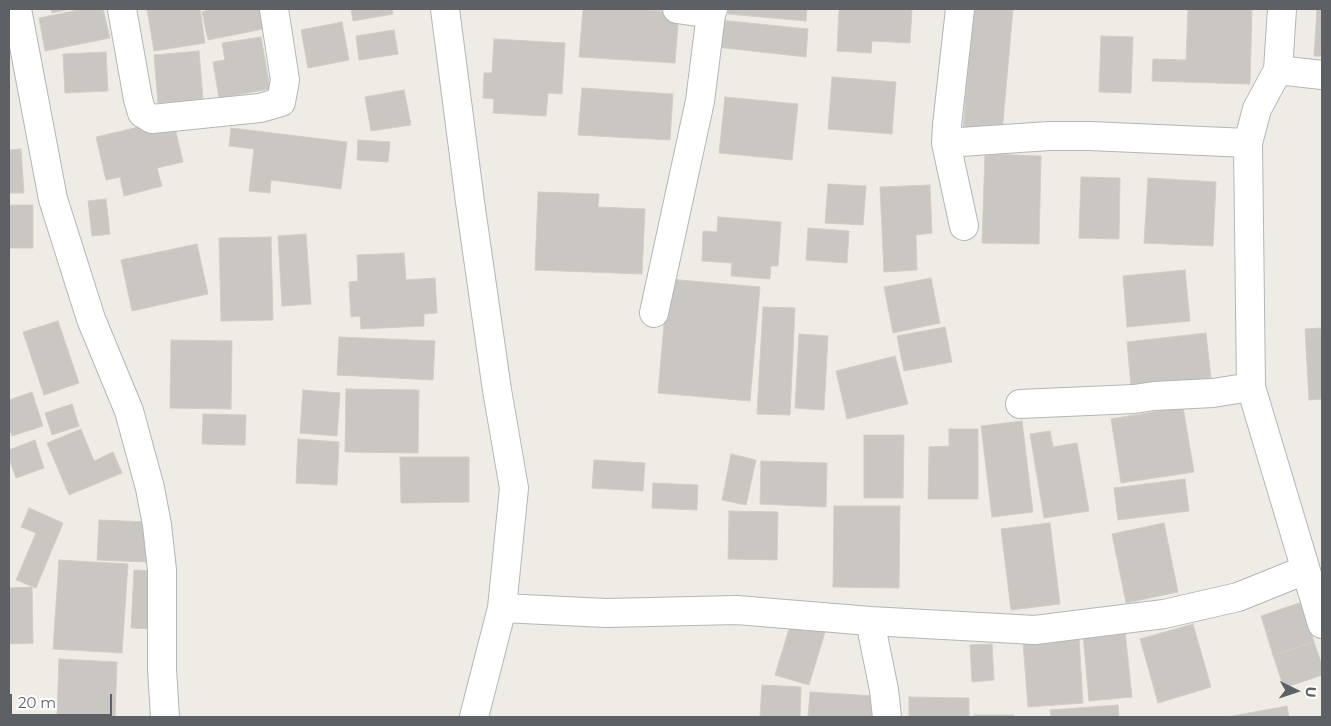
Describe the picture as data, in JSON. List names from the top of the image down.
{
  "scale_bar": "20 m",
  "north": "right"
}
